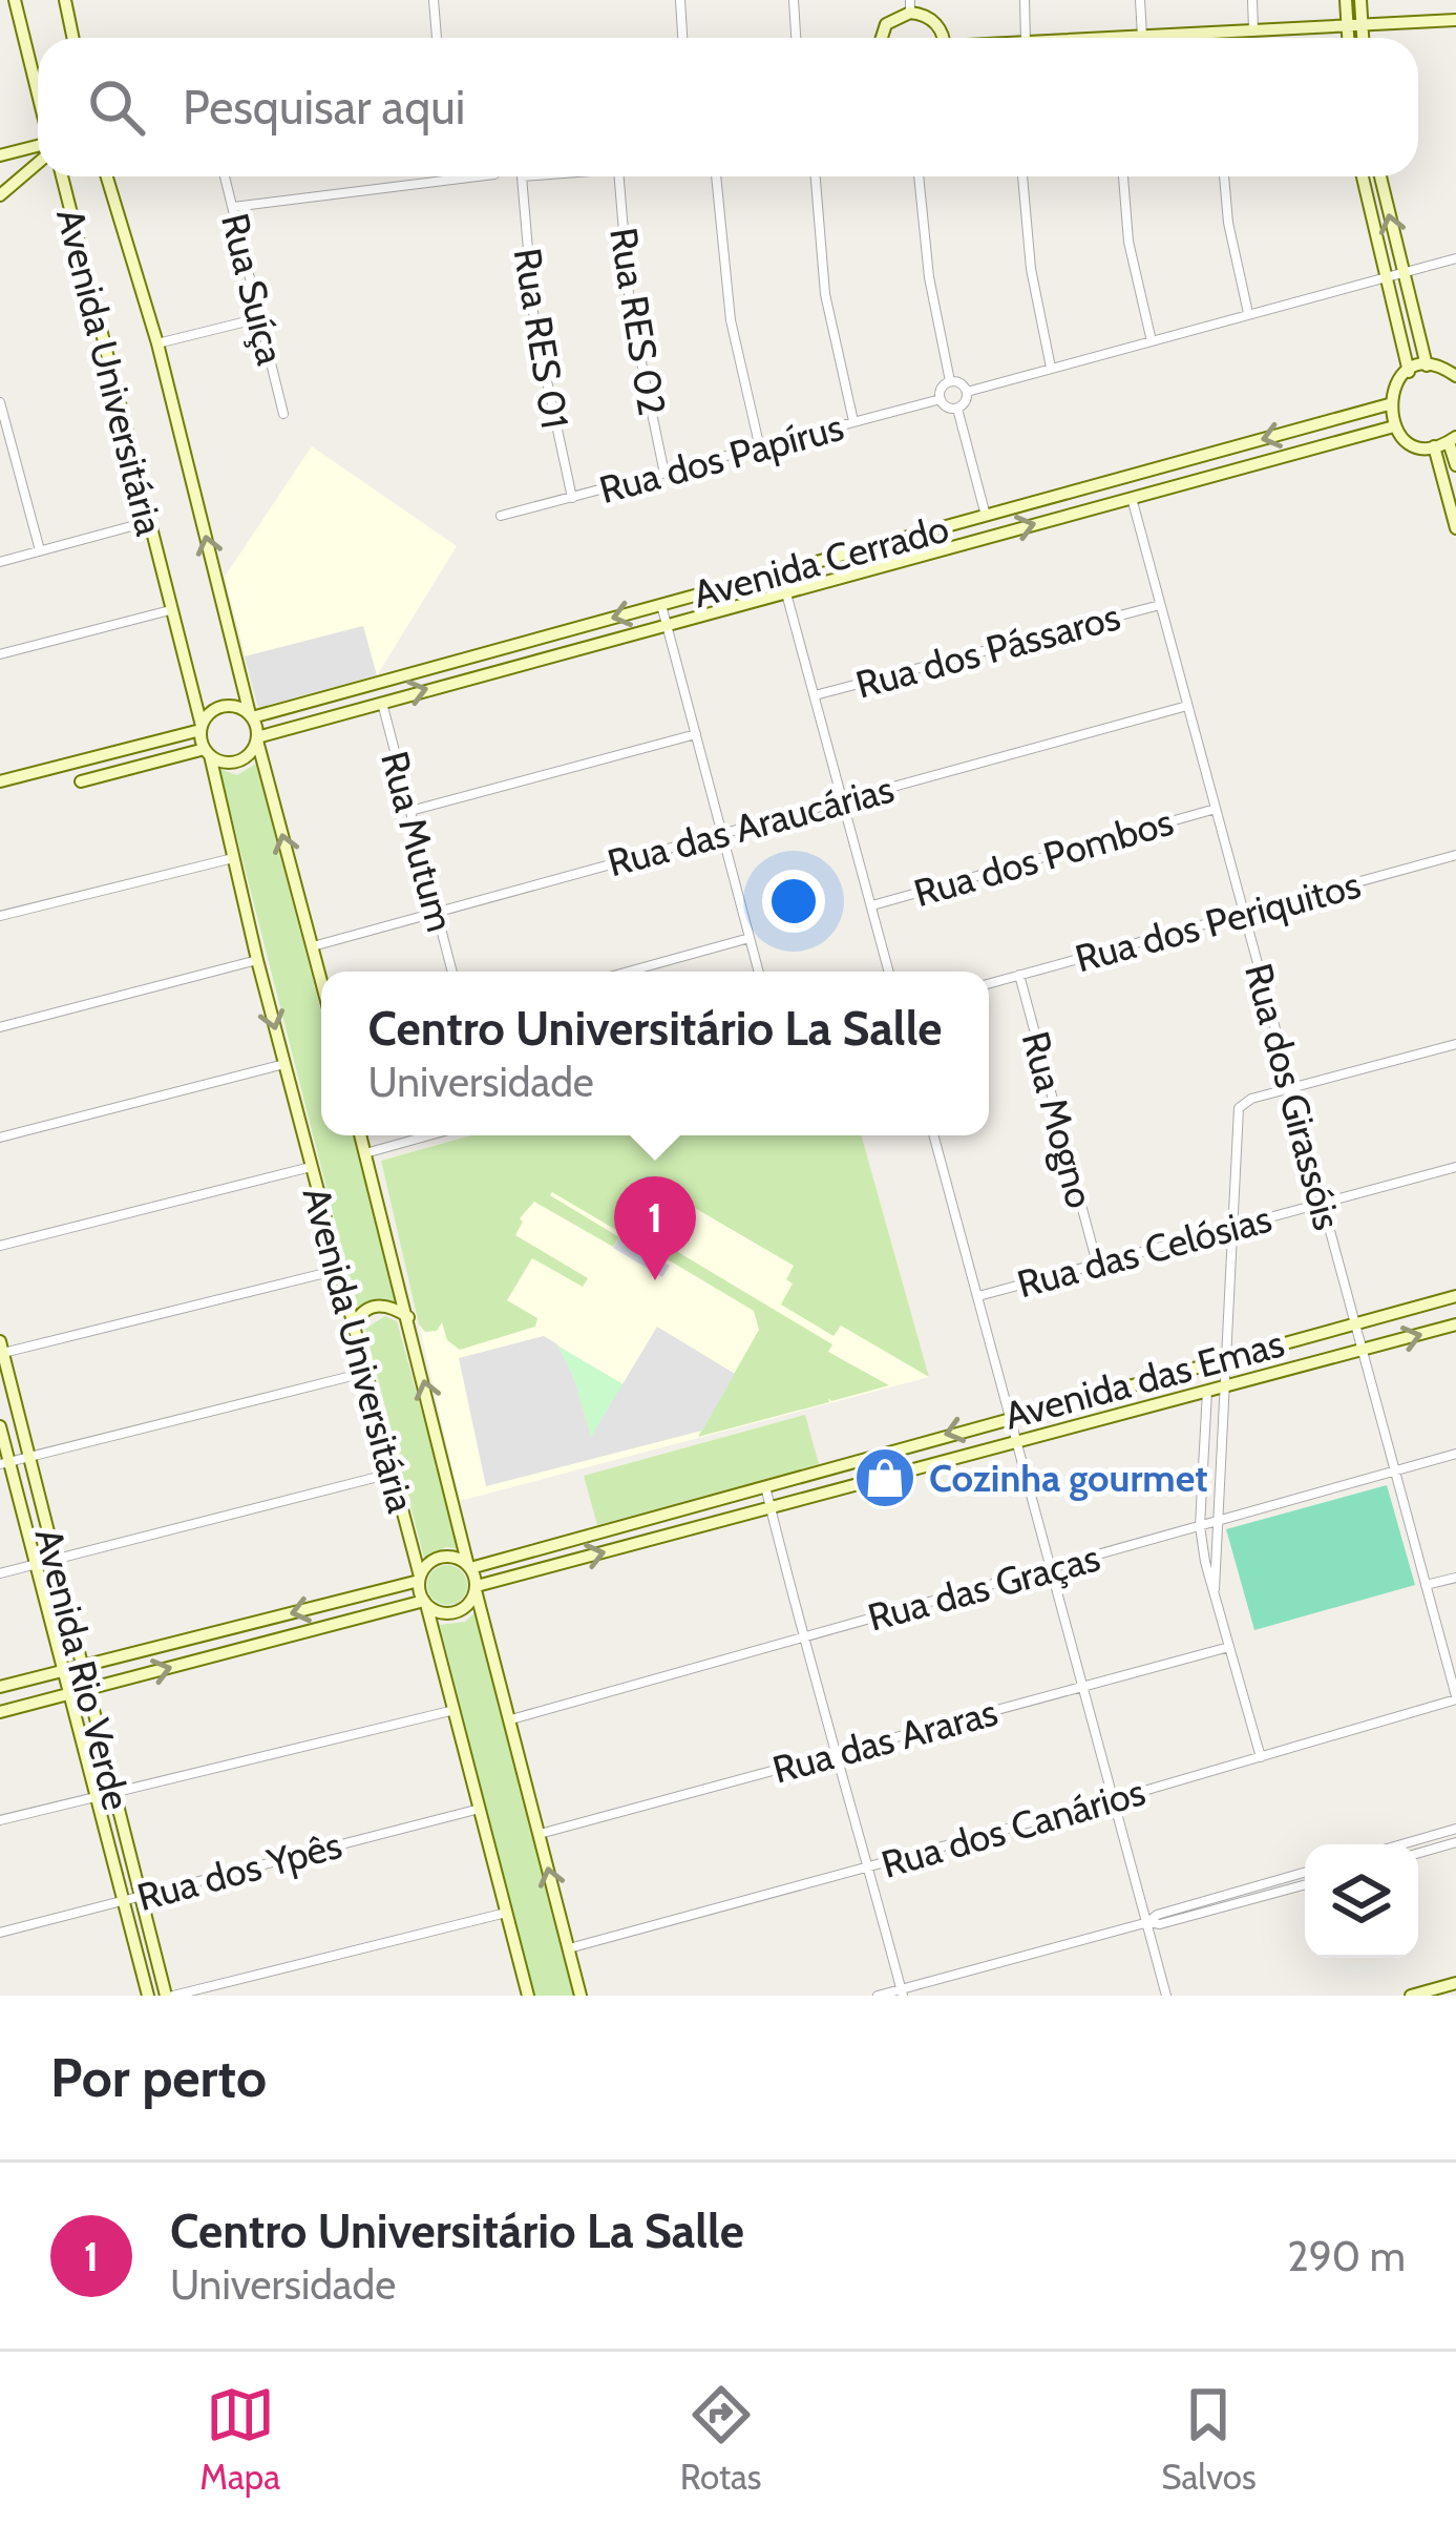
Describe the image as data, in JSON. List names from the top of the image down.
{
  "streets": {
    "street": [
      "Rua Suíça",
      "Rua RES 02",
      "Rua RES 01",
      "Avenida Universitária",
      "Rua dos Papírus",
      "Avenida Cerrado",
      "Rua dos Pássaros",
      "Rua das Araucárias",
      "Rua Mutum",
      "Rua dos Pombos",
      "Rua dos Periquitos",
      "Rua dos Girassóis",
      "Rua Mogno",
      "Rua das Celósias",
      "Avenida das Emas",
      "Rua das Graças",
      "Avenida Rio Verde",
      "Rua das Araras",
      "Rua dos Canários",
      "Rua dos Ypês"
    ]
  },
  "crossings": [
    ["Rua RES 02", "Rua dos Papírus"],
    ["Rua RES 01", "Rua dos Papírus"],
    ["Avenida Universitária", "Avenida Cerrado"],
    ["Avenida Universitária", "Avenida das Emas"],
    ["Avenida Cerrado", "Rua Mutum"],
    ["Avenida Cerrado", "Rua dos Girassóis"],
    ["Rua dos Pássaros", "Rua dos Girassóis"],
    ["Rua das Araucárias", "Rua Mutum"],
    ["Rua das Araucárias", "Rua dos Girassóis"],
    ["Rua dos Pombos", "Rua dos Girassóis"],
    ["Rua dos Periquitos", "Rua dos Girassóis"],
    ["Rua dos Periquitos", "Rua Mogno"],
    ["Rua dos Girassóis", "Rua das Celósias"],
    ["Rua dos Girassóis", "Avenida das Emas"],
    ["Rua dos Girassóis", "Rua das Graças"],
    ["Rua dos Girassóis", "Rua dos Canários"],
    ["Rua Mogno", "Rua das Celósias"],
    ["Avenida Rio Verde", "Rua dos Ypês"]
  ],
  "places": {
    "shop": ["Cozinha gourmet"]
  },
  "page": {
    "search": "Pesquisar aqui",
    "popup": ["Centro Universitário La Salle", "Universidade"],
    "pins": "1",
    "heading": "Por perto",
    "list": [
      {
        "mark": "1",
        "name": "Centro Universitário La Salle",
        "note": "Universidade",
        "value": "290 m"
      }
    ],
    "nav": ["Mapa", "Rotas", "Salvos"]
  }
}
